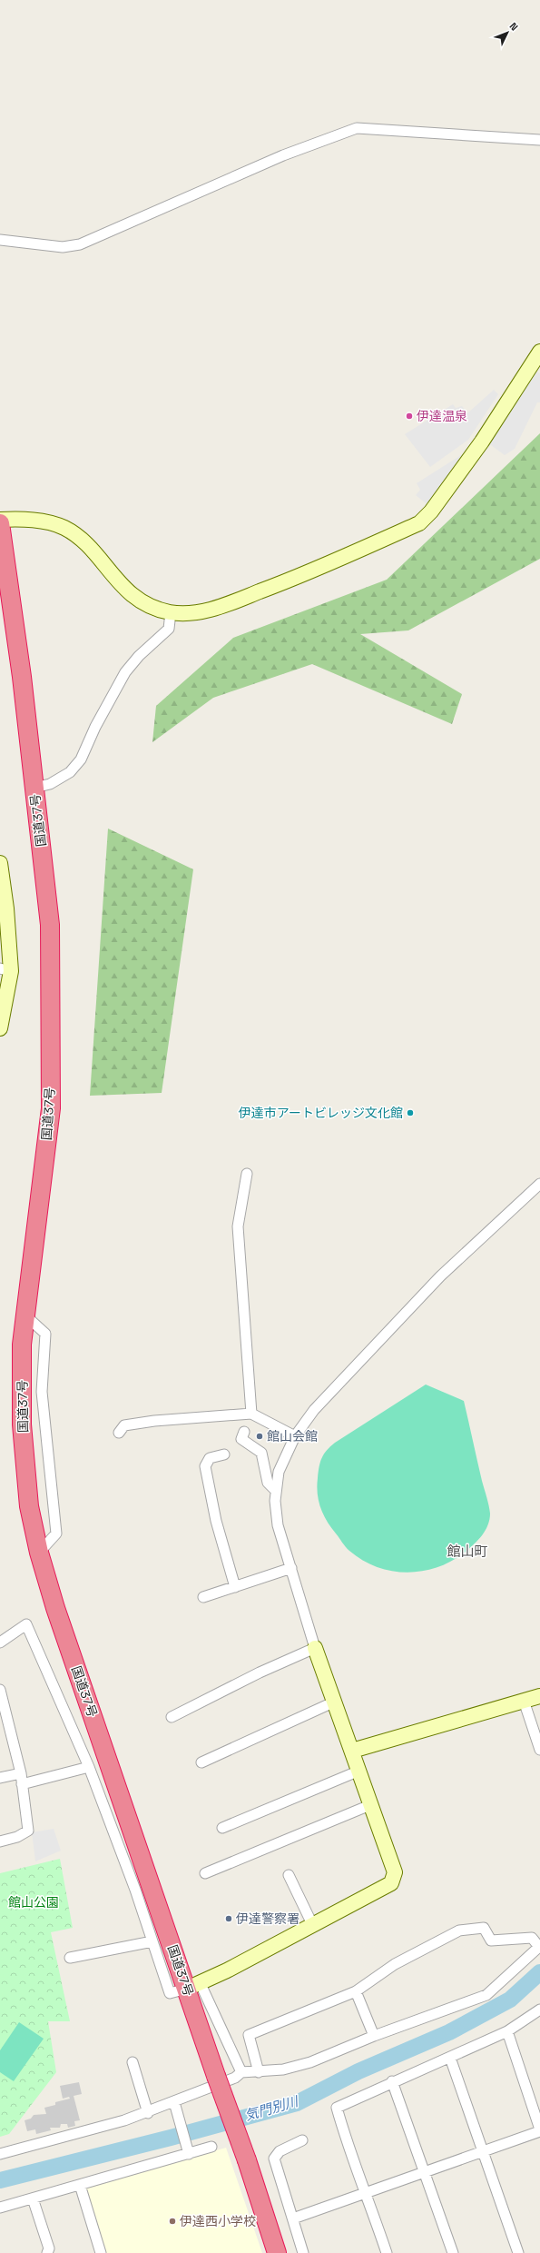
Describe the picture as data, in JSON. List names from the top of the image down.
{
  "streets": {
    "highway": ["国道37号"]
  },
  "districts": ["館山町"],
  "water": ["気門別川"],
  "parks": ["館山公園"],
  "places": [
    "伊達温泉",
    "伊達市アートビレッジ文化館",
    "館山会館",
    "伊達警察署",
    "伊達西小学校"
  ],
  "north": "top right"
}
